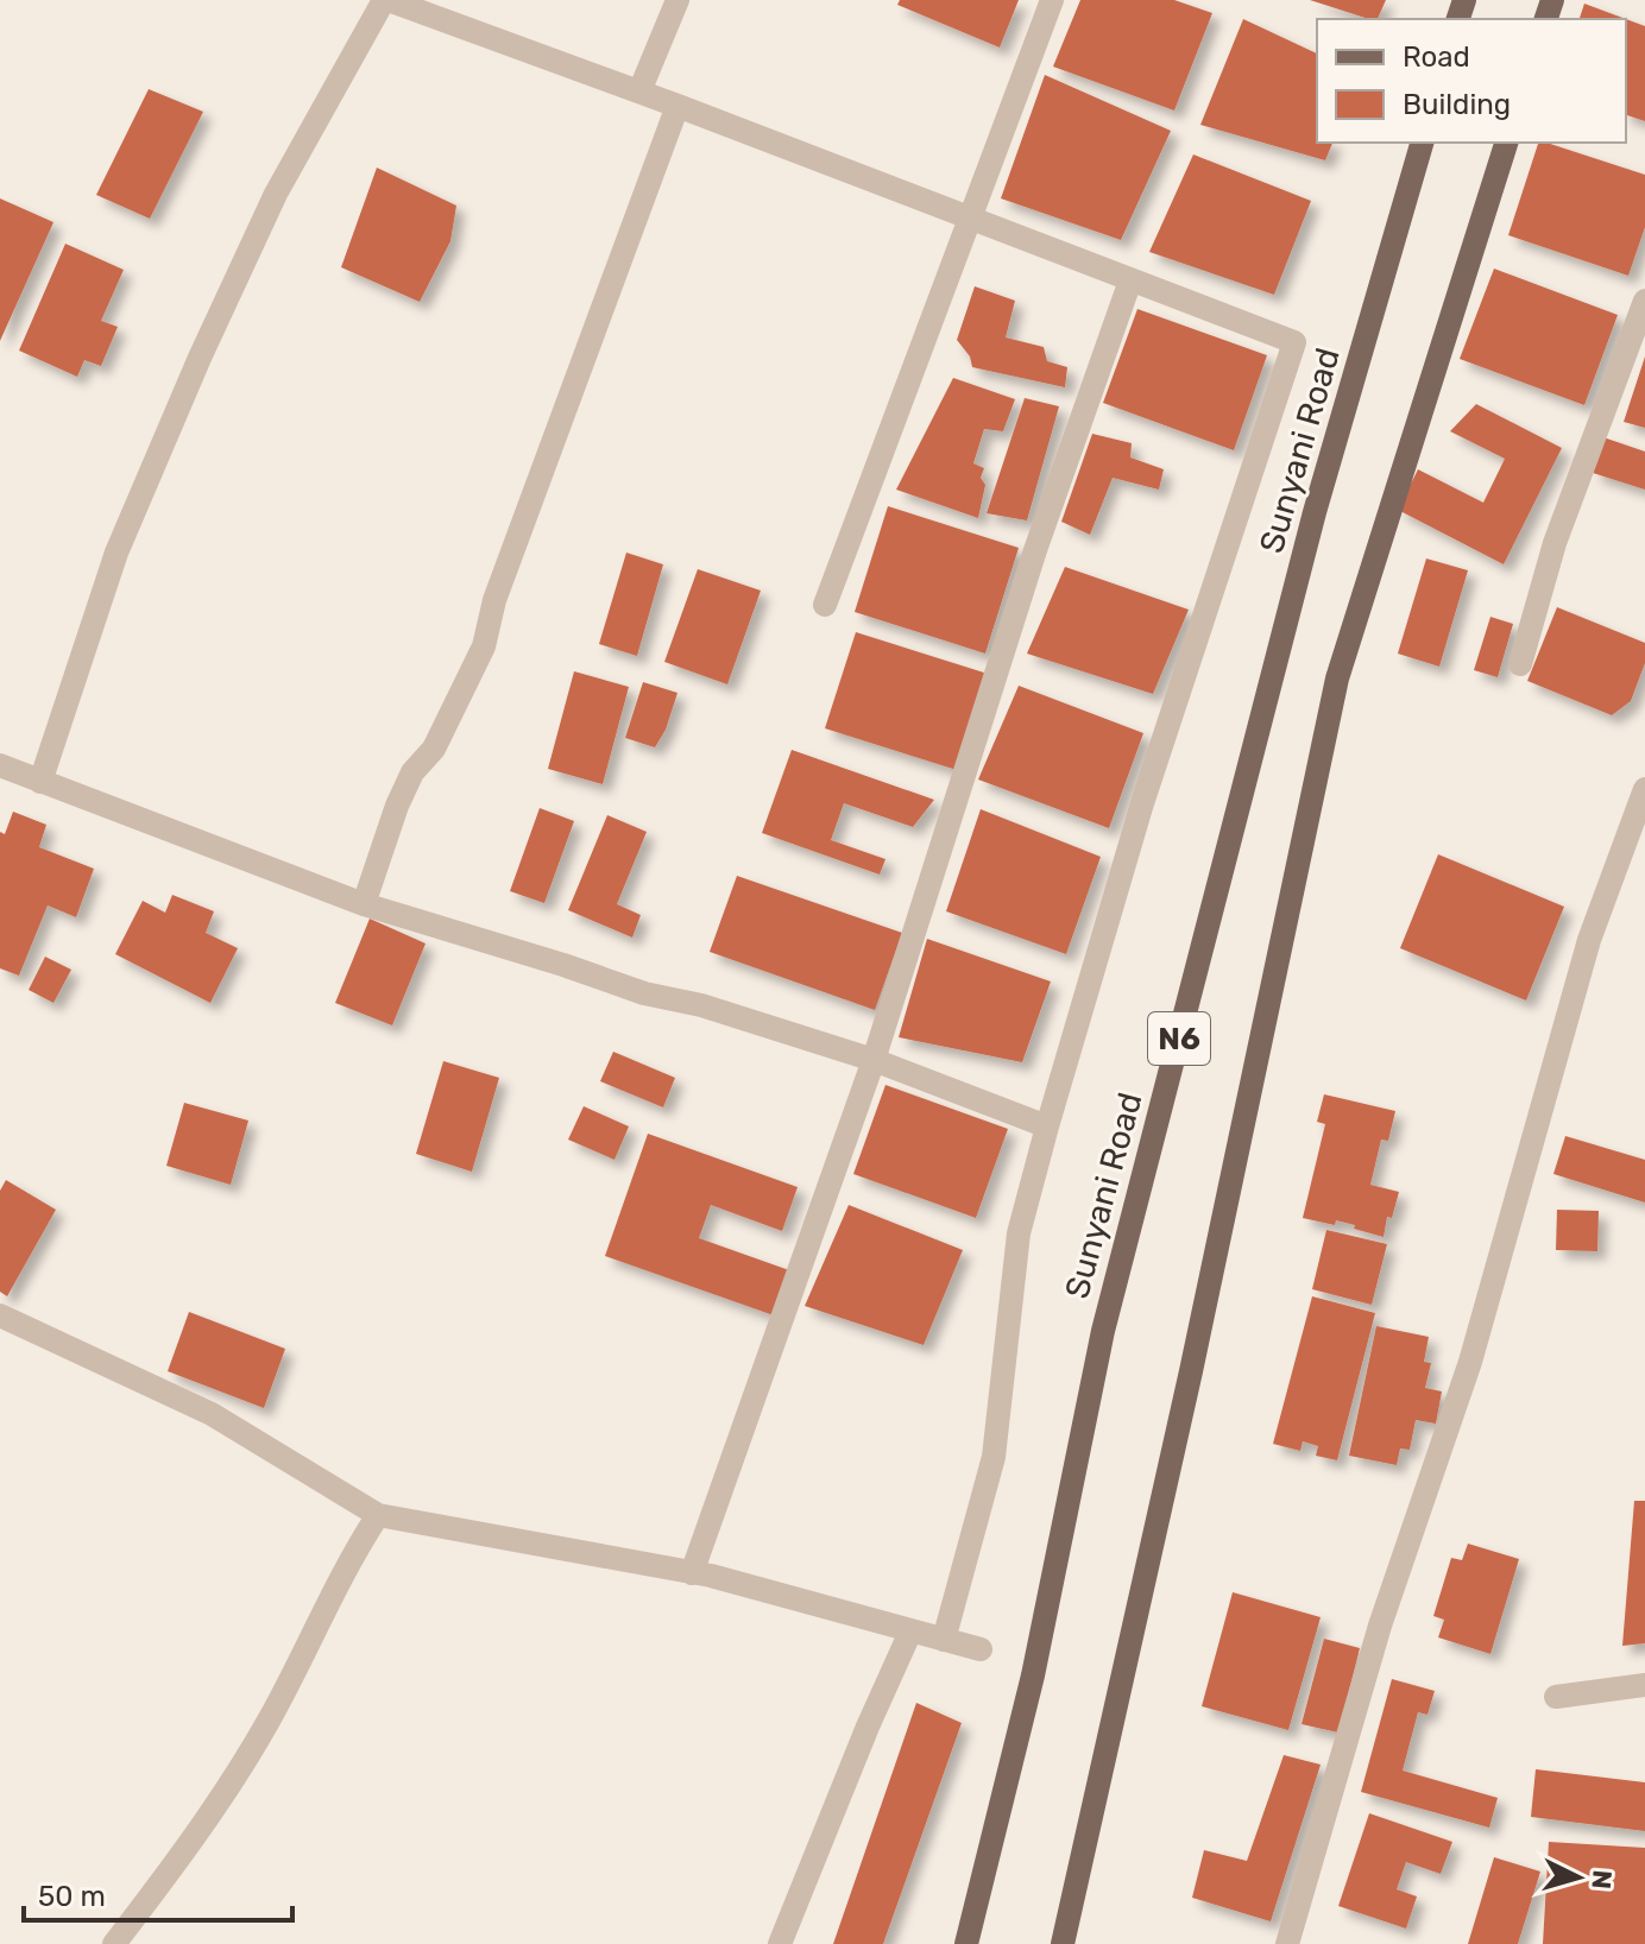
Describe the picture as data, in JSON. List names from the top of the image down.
{
  "streets": {
    "main road": ["Sunyani Road", "N6"]
  },
  "legend": ["Road", "Building"],
  "scale_bar": "50 m",
  "north": "right"
}
